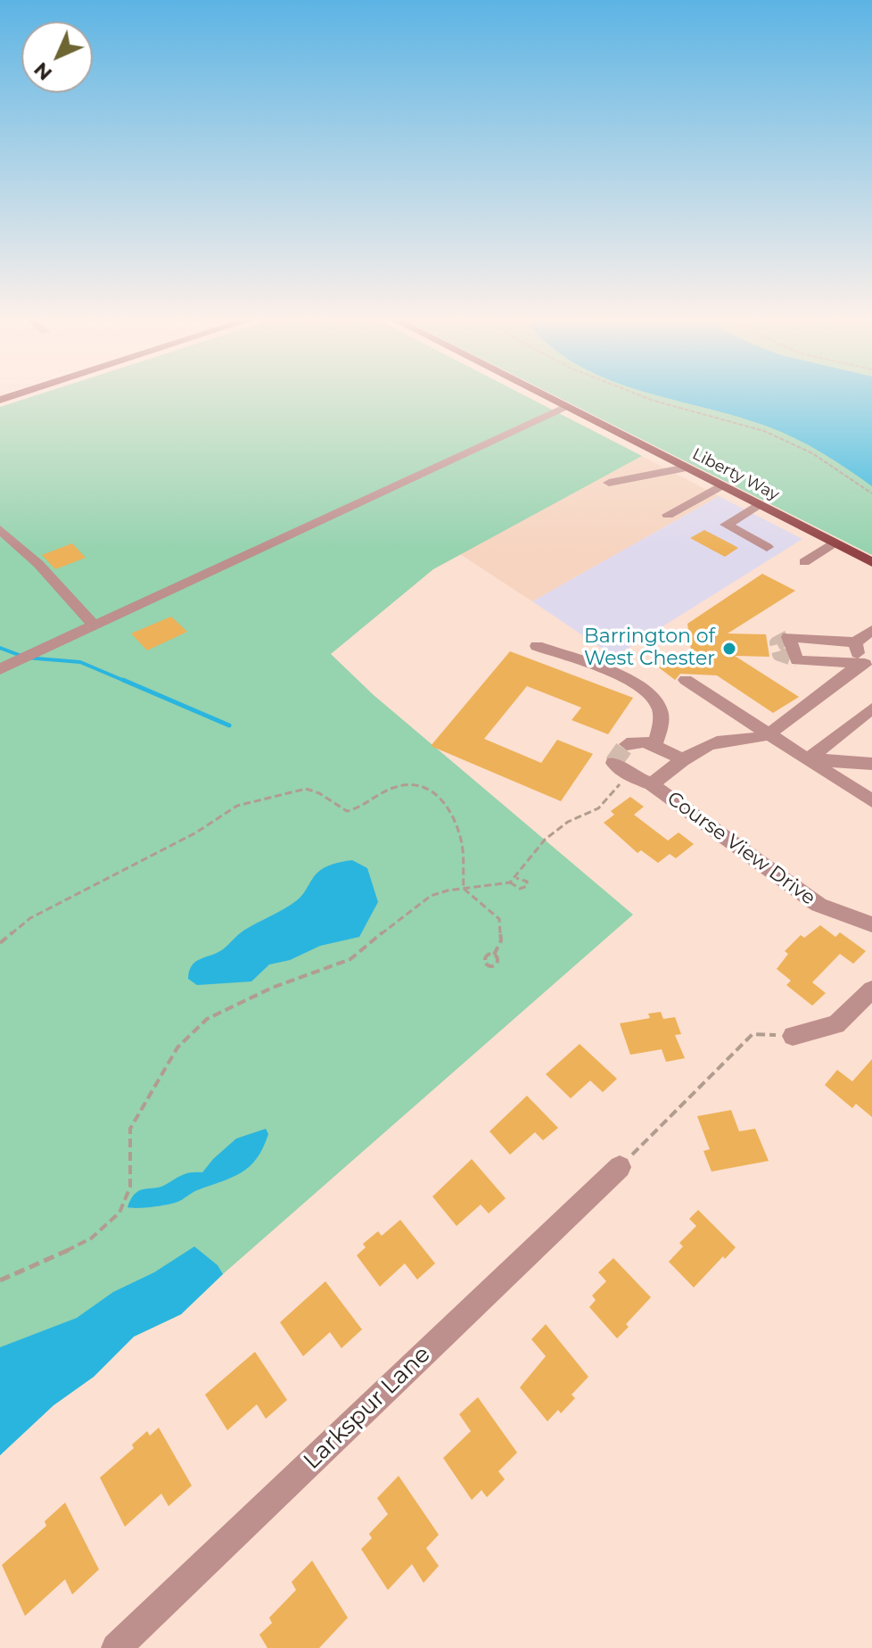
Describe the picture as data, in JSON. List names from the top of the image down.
{
  "streets": {
    "main road": ["Liberty Way"],
    "street": ["Course View Drive", "Larkspur Lane"]
  },
  "places": ["Barrington of West Chester"],
  "north": "bottom left"
}
